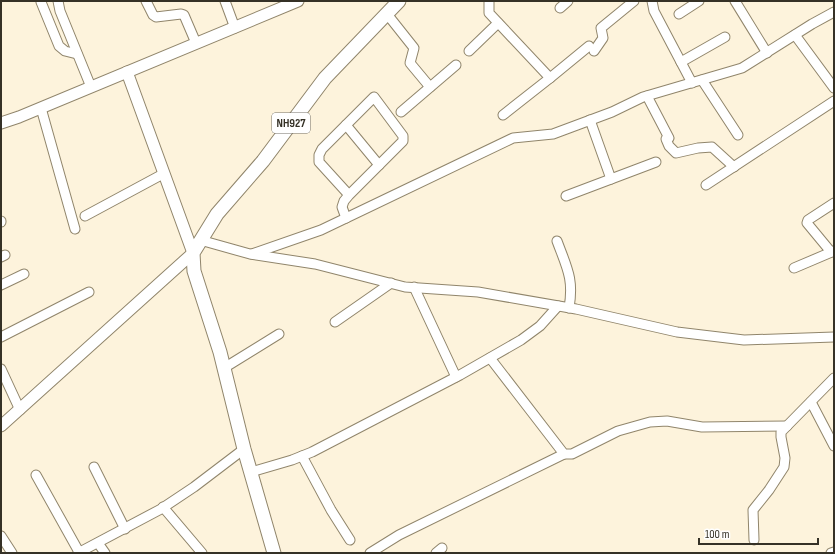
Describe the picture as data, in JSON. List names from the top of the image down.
{
  "streets": {
    "highway": ["NH927"]
  },
  "scale_bar": "100 m"
}
